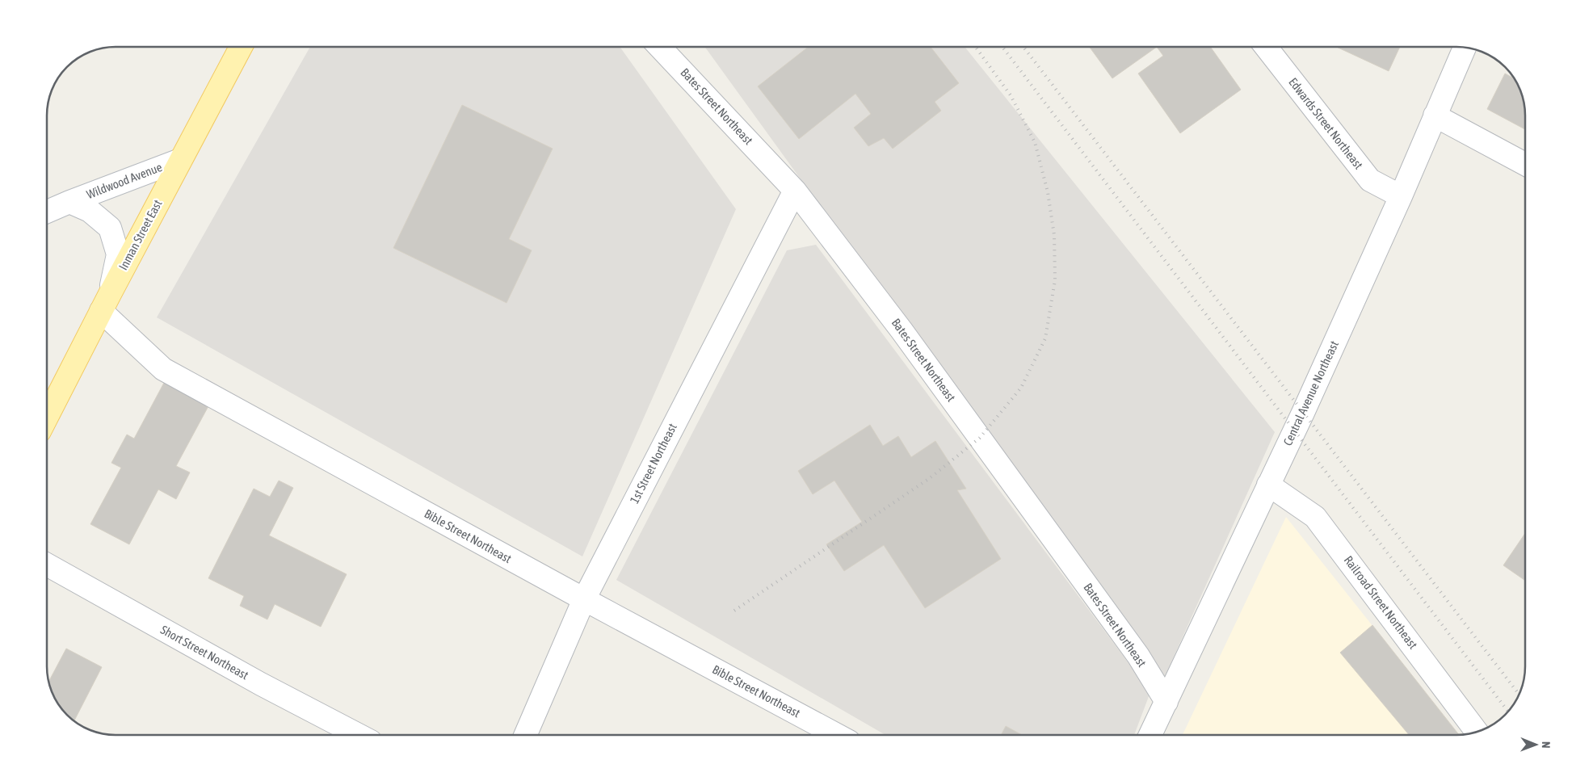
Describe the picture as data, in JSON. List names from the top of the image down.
{
  "streets": {
    "main road": ["Inman Street East"],
    "street": [
      "Bates Street Northeast",
      "Edwards Street Northeast",
      "Wildwood Avenue",
      "Central Avenue Northeast",
      "1st Street Northeast",
      "Bible Street Northeast",
      "Railroad Street Northeast",
      "Short Street Northeast"
    ]
  },
  "crossings": [
    ["Bates Street Northeast", "Central Avenue Northeast"],
    ["Bates Street Northeast", "1st Street Northeast"],
    ["Edwards Street Northeast", "Central Avenue Northeast"],
    ["Wildwood Avenue", "Inman Street East"],
    ["Wildwood Avenue", "Bible Street Northeast"],
    ["Inman Street East", "Bible Street Northeast"],
    ["Central Avenue Northeast", "Railroad Street Northeast"],
    ["1st Street Northeast", "Bible Street Northeast"]
  ],
  "north": "right"
}
